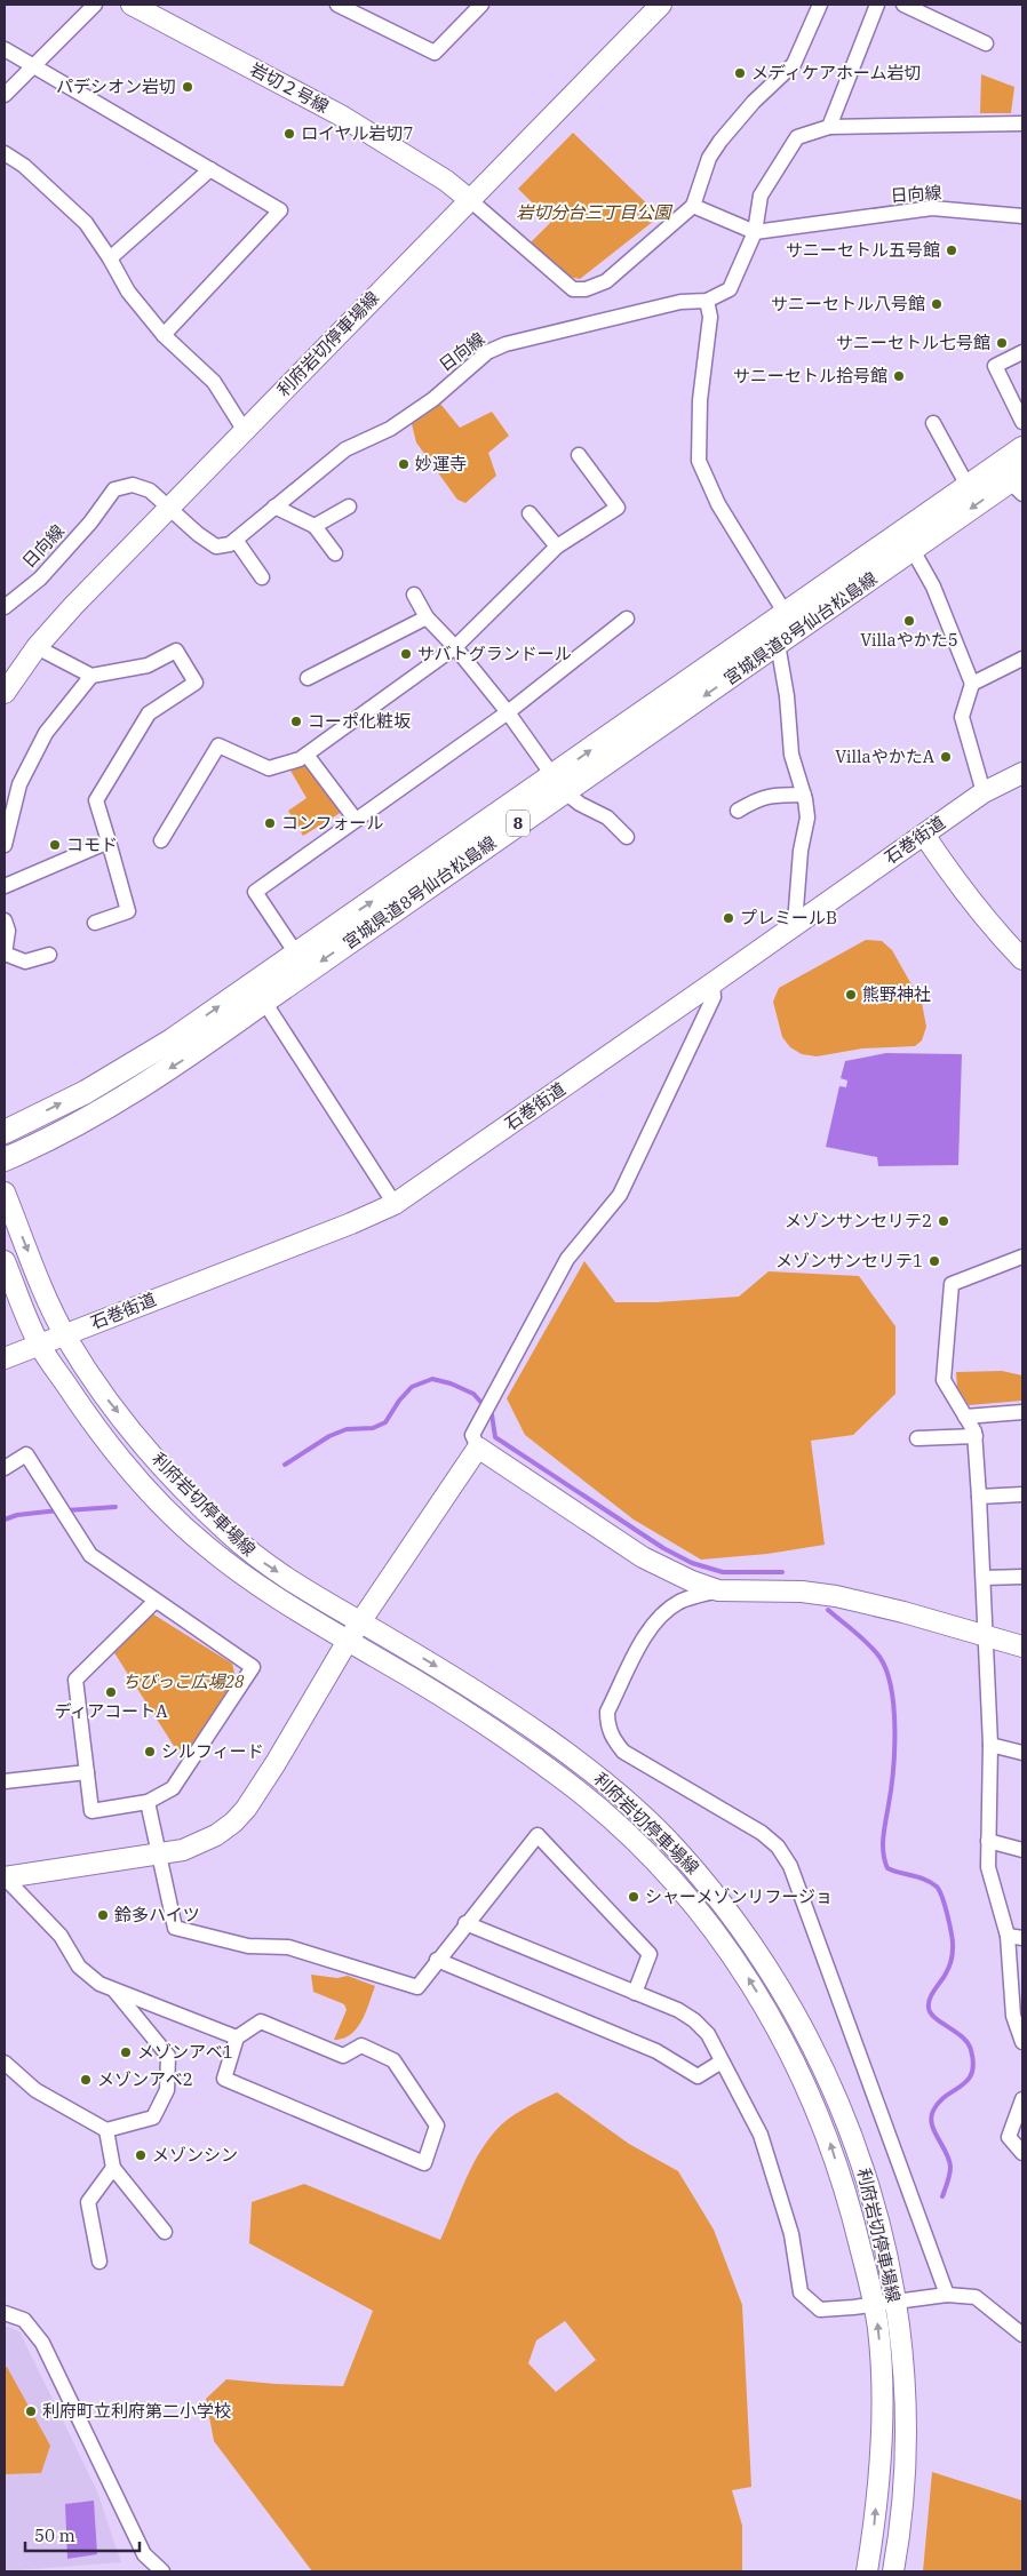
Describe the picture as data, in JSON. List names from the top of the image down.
{
  "streets": {
    "main road": [
      "岩切２号線",
      "利府岩切停車場線",
      "宮城県道8号仙台松島線",
      "8",
      "石巻街道"
    ],
    "street": ["日向線"]
  },
  "crossings": [
    ["岩切２号線", "利府岩切停車場線"],
    ["日向線", "利府岩切停車場線"],
    ["利府岩切停車場線", "石巻街道"]
  ],
  "parks": ["岩切分台三丁目公園", "ちびっこ広場28"],
  "places": [
    "メディケアホーム岩切",
    "パデシオン岩切",
    "ロイヤル岩切7",
    "サニーセトル五号館",
    "サニーセトル八号館",
    "サニーセトル七号館",
    "サニーセトル拾号館",
    "妙運寺",
    "Villaやかた5",
    "サバトグランドール",
    "コーポ化粧坂",
    "VillaやかたA",
    "コンフォール",
    "コモド",
    "プレミールB",
    "熊野神社",
    "メゾンサンセリテ2",
    "メゾンサンセリテ1",
    "ディアコートA",
    "シルフィード",
    "シャーメゾンリフージョ",
    "鈴多ハイツ",
    "メゾンアベ1",
    "メゾンアベ2",
    "メゾンシン",
    "利府町立利府第二小学校"
  ],
  "scale_bar": "50 m"
}
